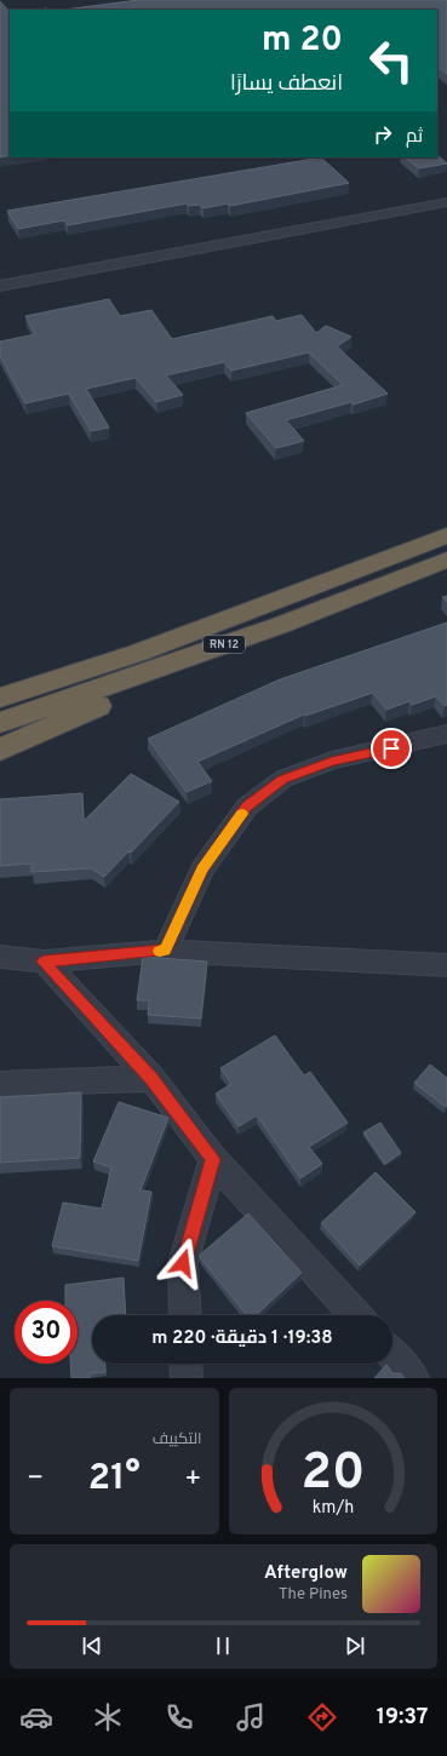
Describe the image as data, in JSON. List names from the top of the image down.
{
  "streets": {
    "highway": ["RN 12"]
  },
  "page": {
    "turn": ["20 m", "انعطف يسارًا"],
    "then": "ثم",
    "limit": "30",
    "trip": "19:38 · 1 دقيقة · 220 m",
    "tile": "التكييف",
    "heat": ["−", "21°", "+"],
    "song": ["Afterglow", "The Pines"],
    "tabs": "19:37",
    "gauge": ["20", "km/h"]
  }
}
